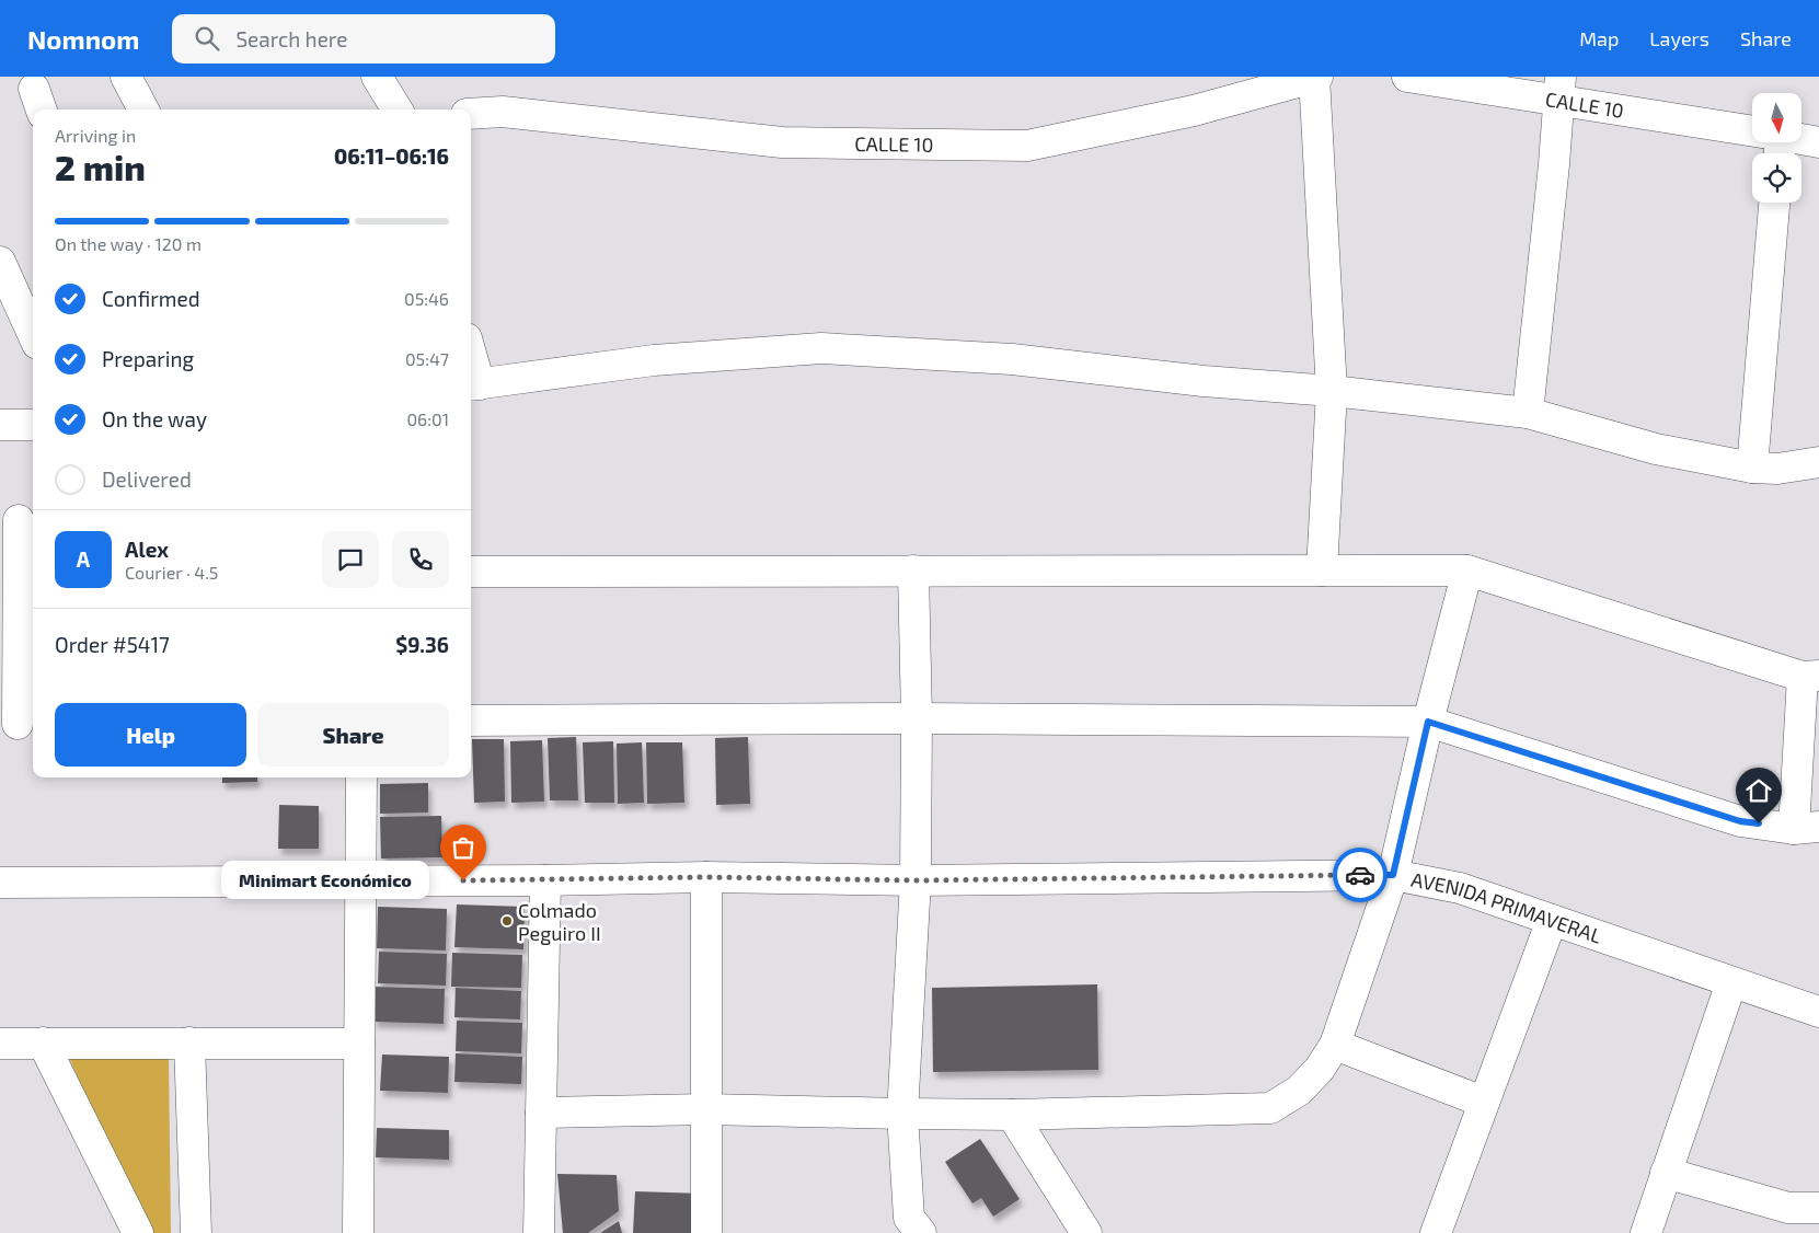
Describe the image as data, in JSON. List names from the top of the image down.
{
  "streets": {
    "street": ["CALLE 10", "AVENIDA PRIMAVERAL"]
  },
  "places": ["Minimart Económico", "Colmado Peguiro II"],
  "north": "bottom",
  "page": {
    "header": "Nomnom",
    "search": "Search here",
    "nav": ["Map", "Layers", "Share"],
    "heading": ["2 min", "Arriving in", "06:11–06:16"],
    "panel": [
      "Alex",
      "Courier · 4.5",
      "Order #5417",
      "$9.36"
    ],
    "bar": "On the way · 120 m",
    "list": [
      ["Confirmed", "05:46"],
      ["Preparing", "05:47"],
      ["On the way", "06:01"],
      "Delivered"
    ],
    "round": "A",
    "buttons": ["Help", "Share"],
    "bubble": "Minimart Económico"
  }
}
